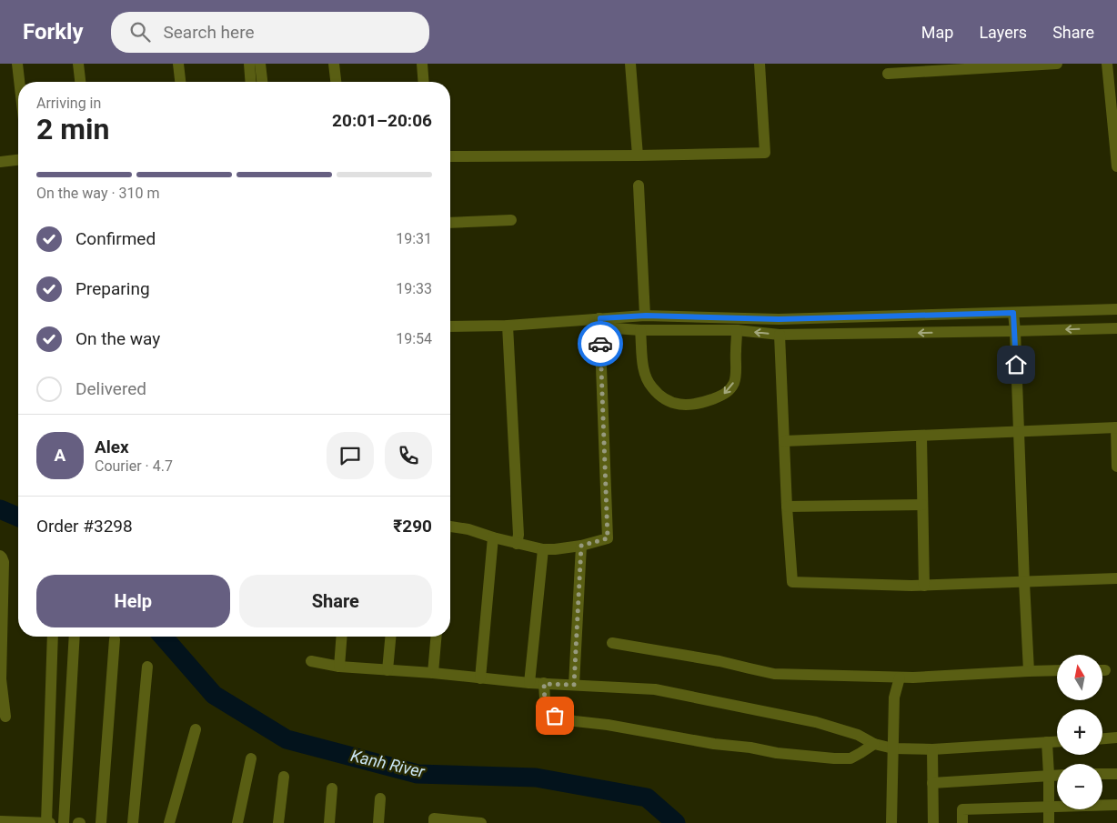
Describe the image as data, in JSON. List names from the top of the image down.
{
  "water": ["Kanh River"],
  "north": "top",
  "page": {
    "header": "Forkly",
    "search": "Search here",
    "nav": ["Map", "Layers", "Share"],
    "heading": ["2 min", "Arriving in", "20:01–20:06"],
    "panel": [
      "Alex",
      "Courier · 4.7",
      "Order #3298",
      "₹290"
    ],
    "bar": "On the way · 310 m",
    "list": [
      ["Confirmed", "19:31"],
      ["Preparing", "19:33"],
      ["On the way", "19:54"],
      "Delivered"
    ],
    "round": "A",
    "buttons": ["Help", "Share"],
    "map_buttons": ["+", "−"]
  }
}
